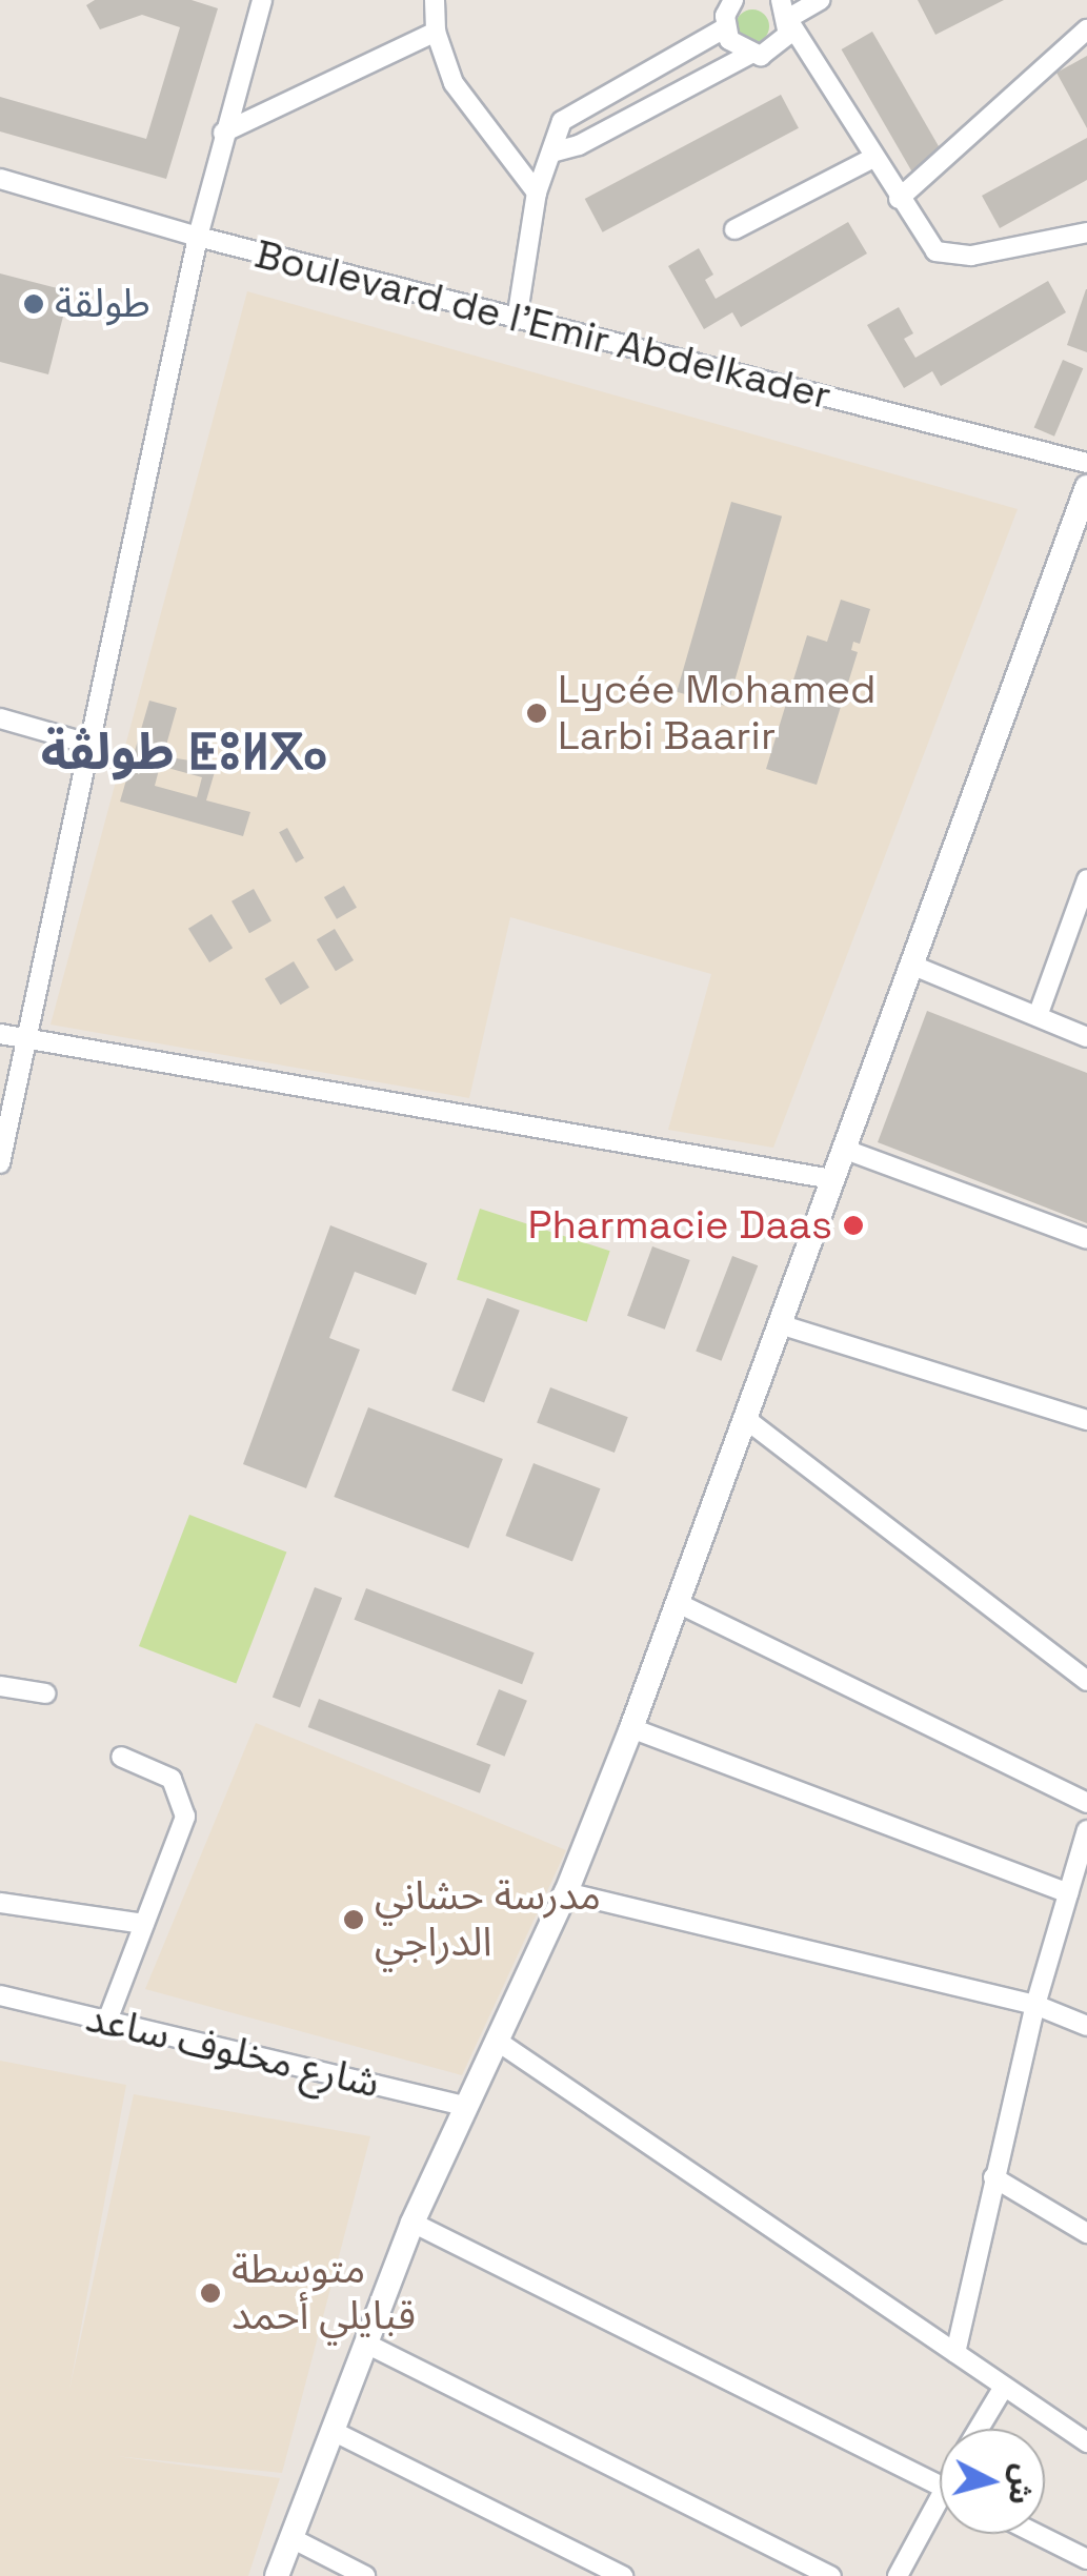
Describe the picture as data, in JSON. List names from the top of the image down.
{
  "streets": {
    "street": ["Boulevard de l'Emir Abdelkader", "شارع مخلوف ساعد"]
  },
  "districts": ["طولڤة ⵟⵓⵍⴳⴰ"],
  "places": [
    "طولقة",
    "Lycée Mohamed Larbi Baarir",
    "Pharmacie Daas",
    "مدرسة حشاني الدراجي",
    "متوسطة قبايلي أحمد"
  ],
  "north": "right"
}
